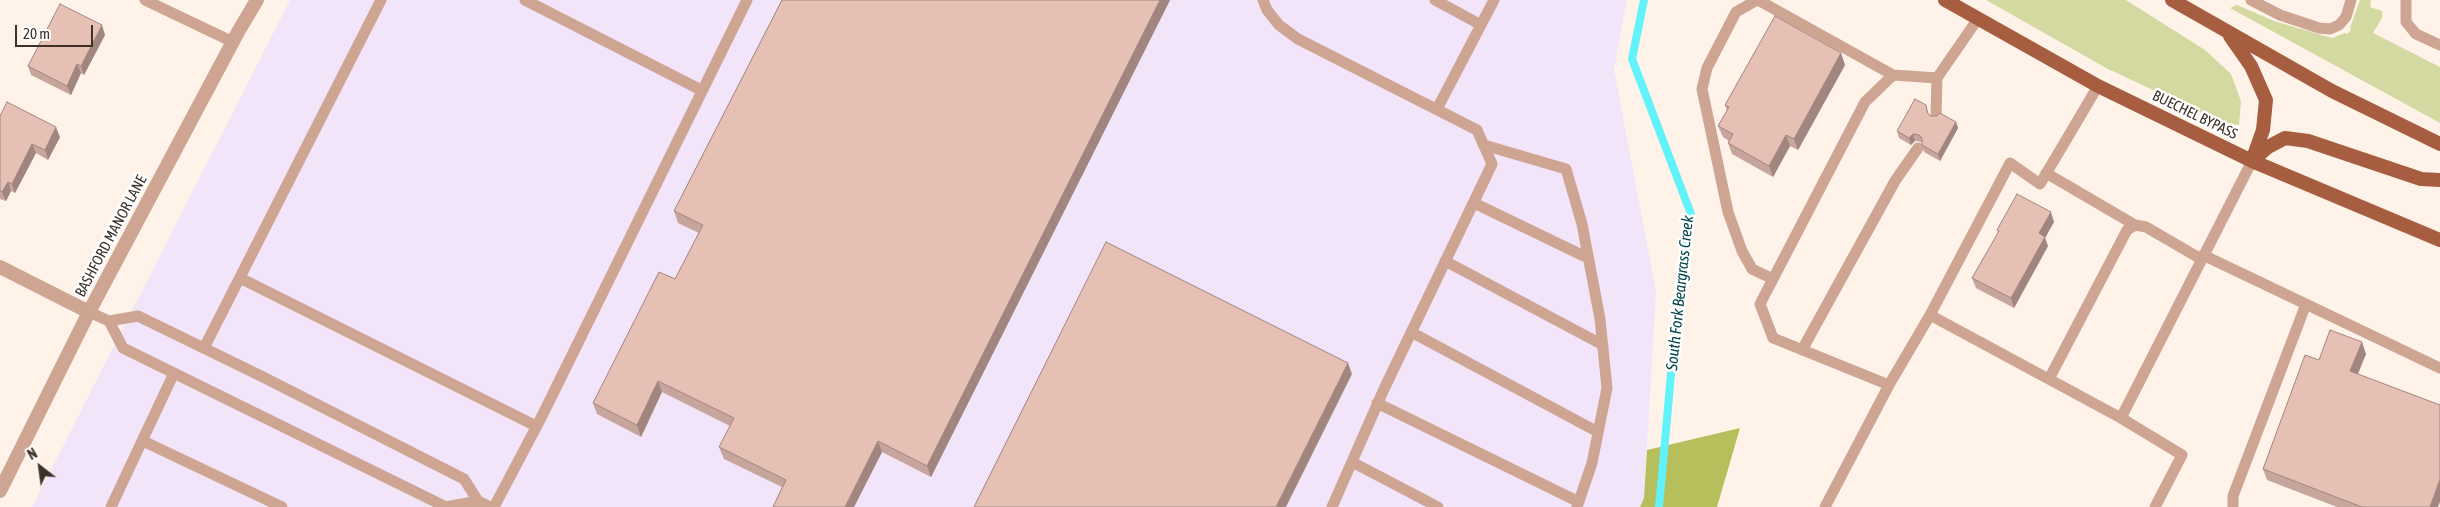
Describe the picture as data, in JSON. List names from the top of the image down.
{
  "streets": {
    "main road": ["BUECHEL BYPASS"],
    "street": ["BASHFORD MANOR LANE"]
  },
  "water": ["South Fork Beargrass Creek"],
  "scale_bar": "20 m",
  "north": "top left"
}
